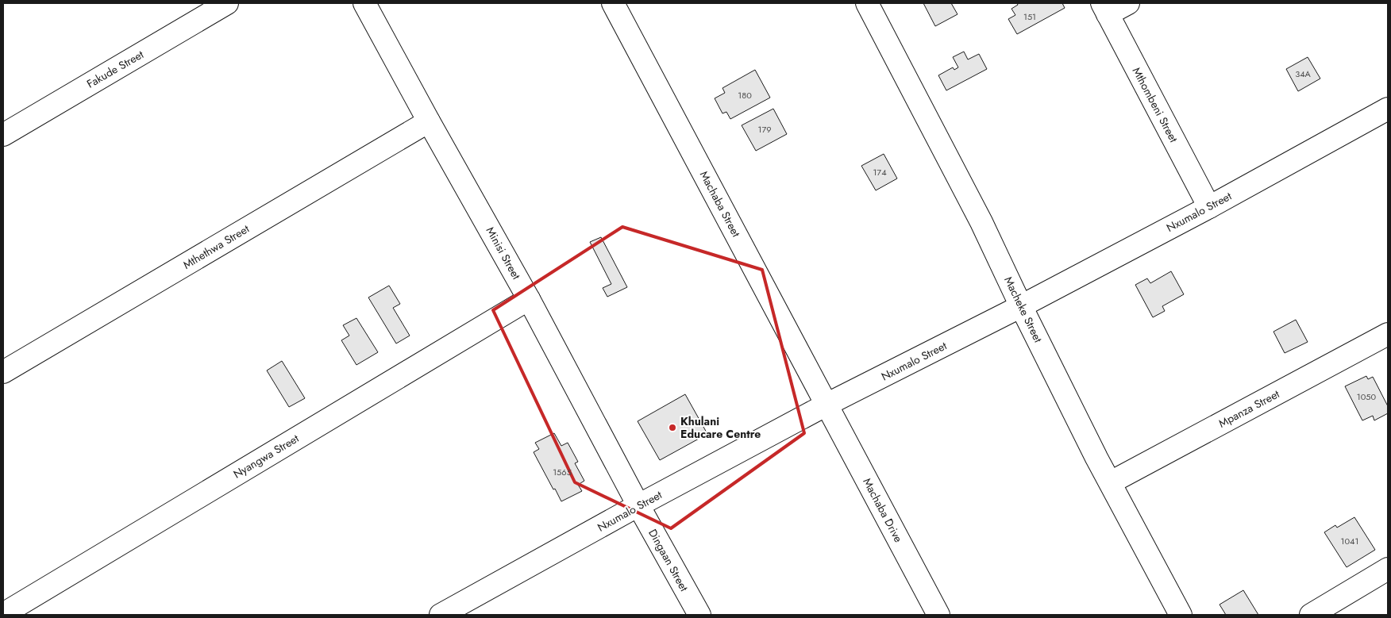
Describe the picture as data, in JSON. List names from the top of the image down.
{
  "streets": {
    "street": [
      "Fakude Street",
      "Mthombeni Street",
      "Machaba Street",
      "Nxumalo Street",
      "Mthethwa Street",
      "Minisi Street",
      "Macheke Street",
      "Mpanza Street",
      "Nyangwa Street",
      "Machaba Drive",
      "Dingaan Street"
    ]
  },
  "crossings": [
    ["Mthombeni Street", "Nxumalo Street"],
    ["Machaba Street", "Nxumalo Street"],
    ["Machaba Street", "Machaba Drive"],
    ["Nxumalo Street", "Minisi Street"],
    ["Nxumalo Street", "Macheke Street"],
    ["Nxumalo Street", "Machaba Drive"],
    ["Nxumalo Street", "Dingaan Street"],
    ["Mthethwa Street", "Minisi Street"],
    ["Minisi Street", "Nyangwa Street"],
    ["Minisi Street", "Dingaan Street"],
    ["Macheke Street", "Mpanza Street"]
  ],
  "places": ["Khulani Educare Centre"],
  "house_numbers": [
    "151",
    "34A",
    "180",
    "179",
    "174",
    "1050",
    "1565",
    "1041"
  ]
}
